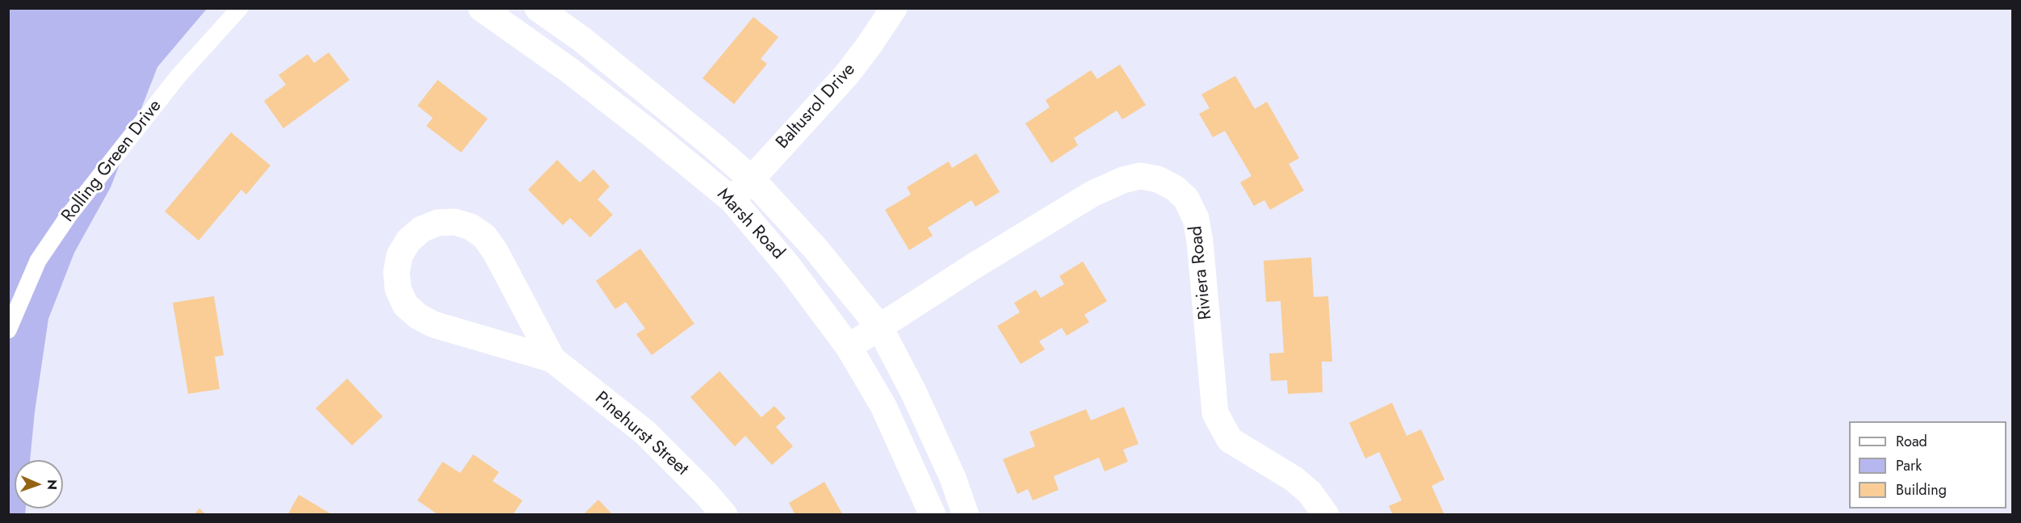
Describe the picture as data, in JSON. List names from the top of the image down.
{
  "streets": {
    "street": [
      "Baltusrol Drive",
      "Marsh Road",
      "Riviera Road",
      "Pinehurst Street"
    ],
    "lane": ["Rolling Green Drive"]
  },
  "crossings": [
    ["Baltusrol Drive", "Marsh Road"],
    ["Marsh Road", "Riviera Road"]
  ],
  "legend": ["Road", "Park", "Building"],
  "north": "right"
}
